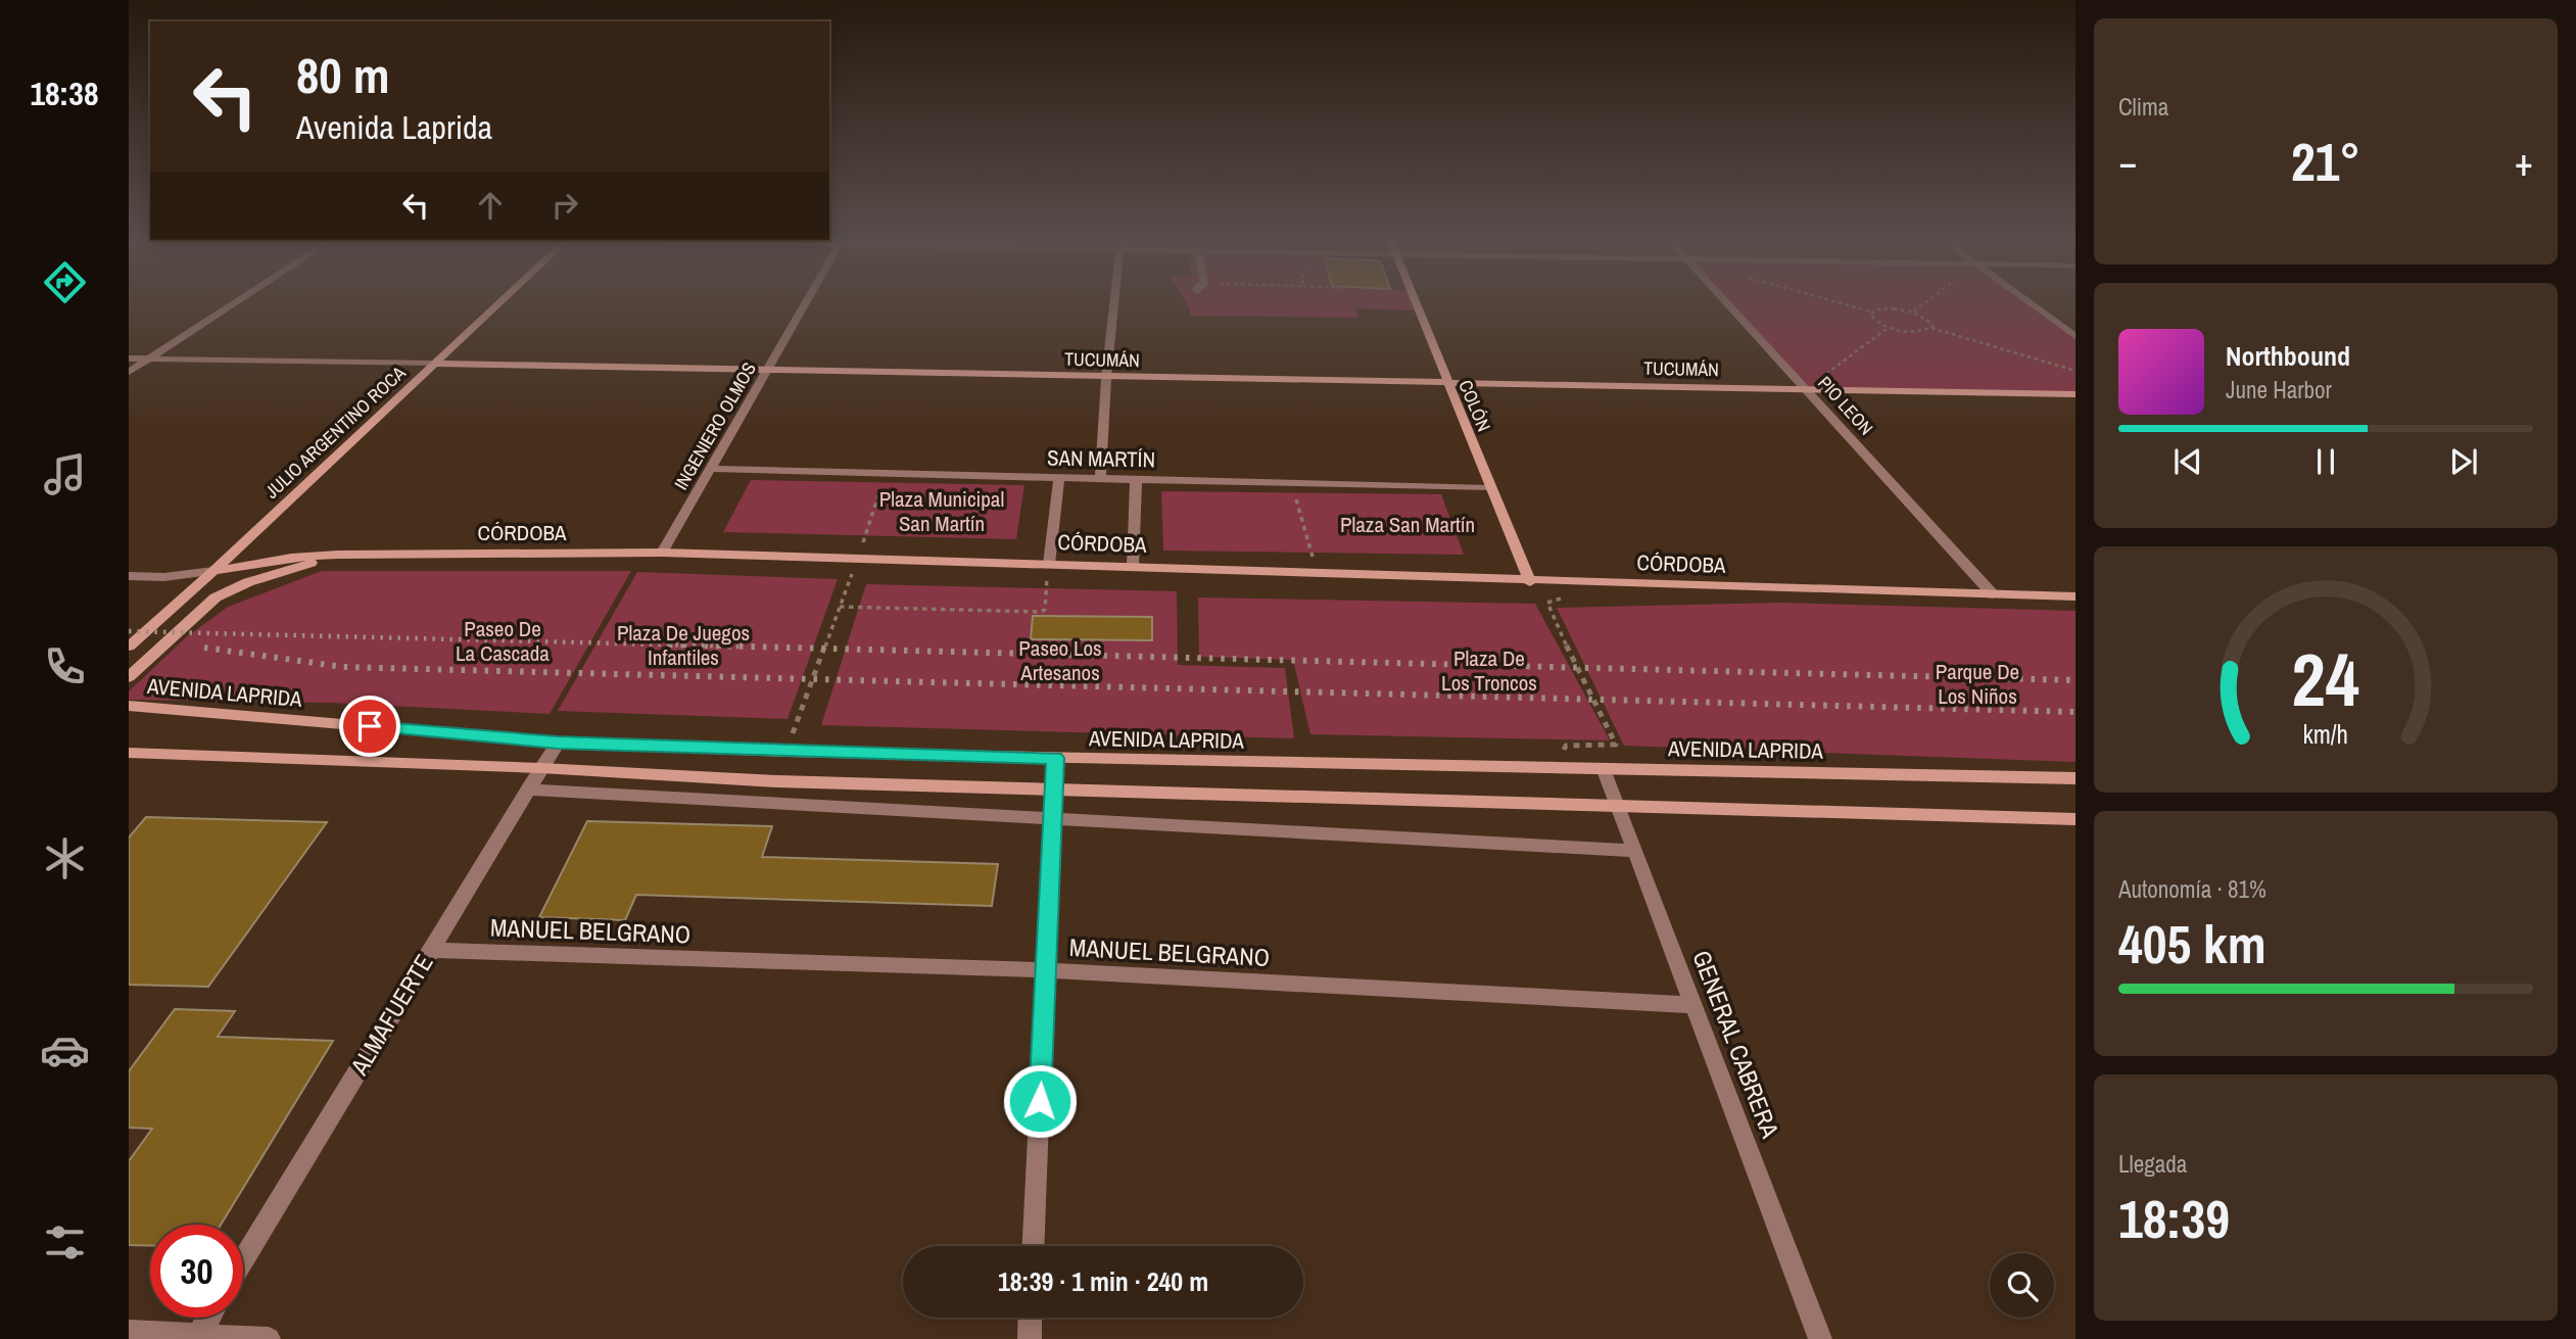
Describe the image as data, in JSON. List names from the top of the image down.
{
  "streets": {
    "street": [
      "TUCUMÁN",
      "COLÓN",
      "PIO LEON",
      "INGENIERO OLMOS",
      "JULIO ARGENTINO ROCA",
      "SAN MARTÍN",
      "CÓRDOBA",
      "AVENIDA LAPRIDA",
      "MANUEL BELGRANO",
      "ALMAFUERTE",
      "GENERAL CABRERA"
    ]
  },
  "crossings": [
    ["TUCUMÁN", "COLÓN"],
    ["TUCUMÁN", "PIO LEON"],
    ["TUCUMÁN", "INGENIERO OLMOS"],
    ["TUCUMÁN", "JULIO ARGENTINO ROCA"],
    ["COLÓN", "SAN MARTÍN"],
    ["COLÓN", "CÓRDOBA"],
    ["PIO LEON", "CÓRDOBA"],
    ["INGENIERO OLMOS", "SAN MARTÍN"],
    ["INGENIERO OLMOS", "CÓRDOBA"],
    ["JULIO ARGENTINO ROCA", "CÓRDOBA"],
    ["AVENIDA LAPRIDA", "ALMAFUERTE"],
    ["AVENIDA LAPRIDA", "GENERAL CABRERA"],
    ["MANUEL BELGRANO", "ALMAFUERTE"],
    ["MANUEL BELGRANO", "GENERAL CABRERA"]
  ],
  "parks": [
    "Plaza Municipal San Martín",
    "Plaza San Martín",
    "Paseo De La Cascada",
    "Plaza De Juegos Infantiles",
    "Paseo Los Artesanos",
    "Plaza De Los Troncos",
    "Parque De Los Niños"
  ],
  "page": {
    "tabs": "18:38",
    "tile": [
      "Clima",
      ["Autonomía · 81%", "405 km"],
      ["Llegada", "18:39"]
    ],
    "turn": ["80 m", "Avenida Laprida"],
    "heat": ["−", "21°", "+"],
    "song": ["Northbound", "June Harbor"],
    "limit": "30",
    "trip": "18:39 · 1 min · 240 m",
    "gauge": ["24", "km/h"]
  }
}
